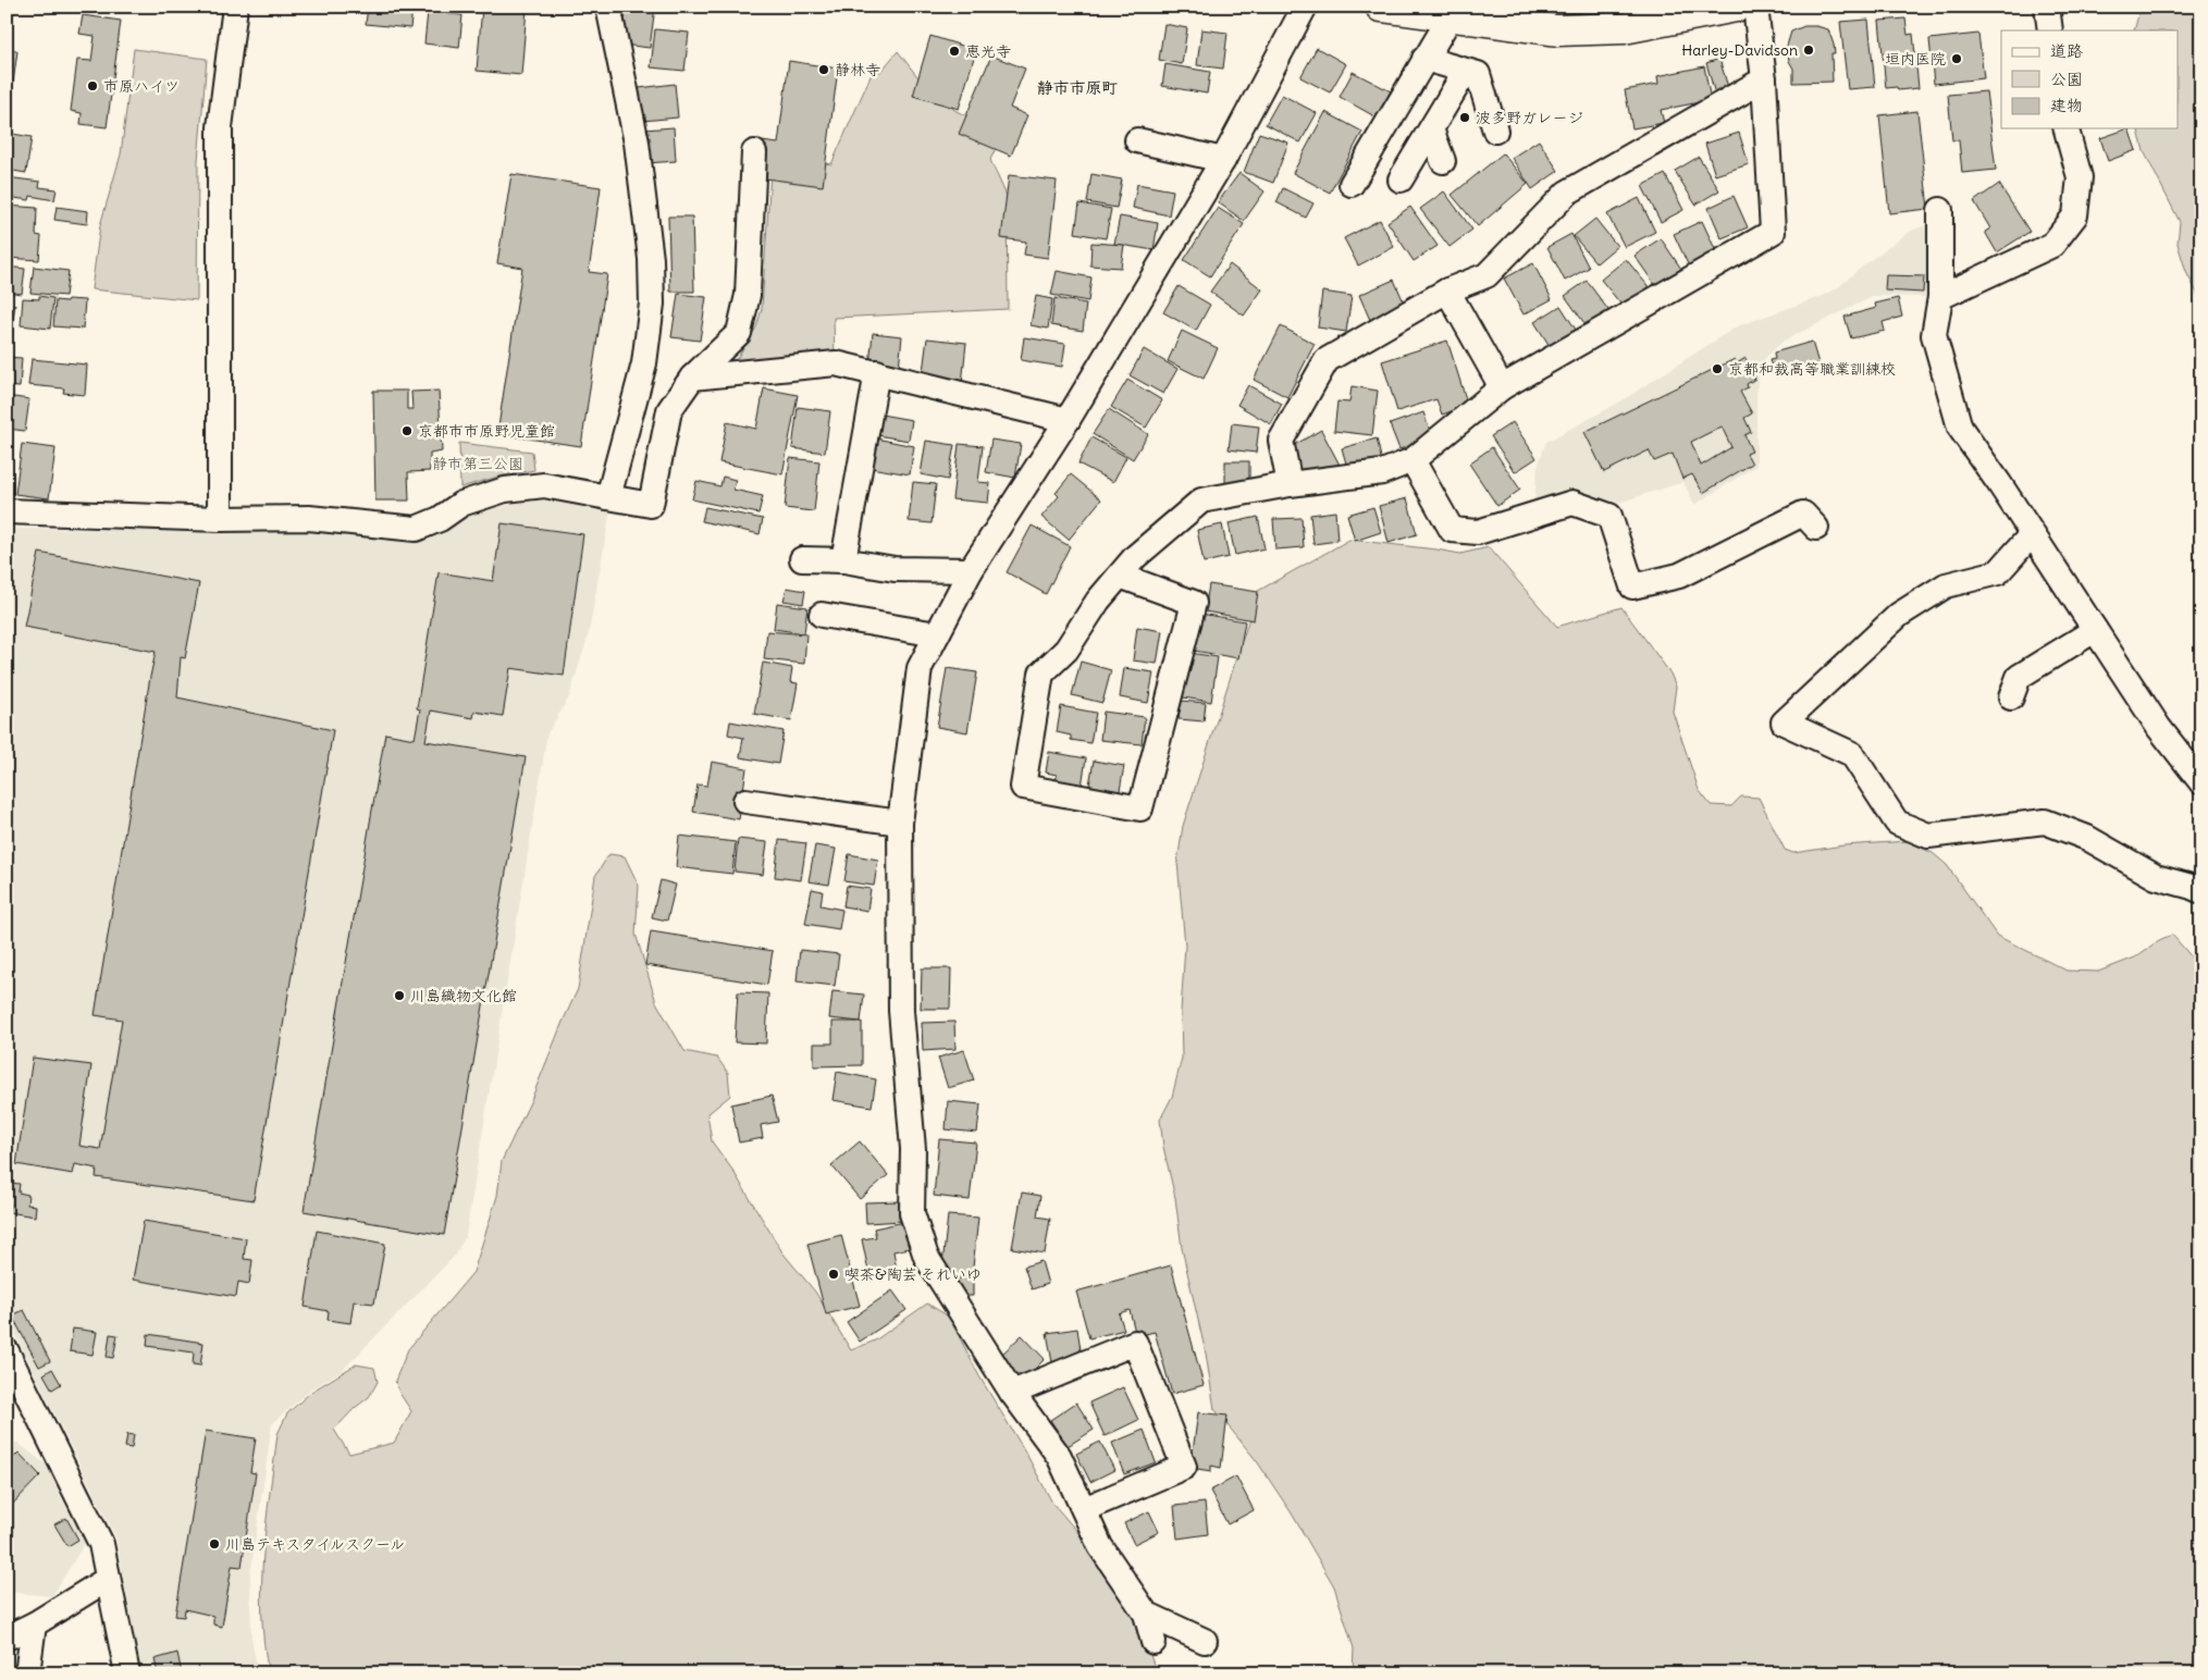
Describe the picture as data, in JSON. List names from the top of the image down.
{
  "districts": ["静市市原町"],
  "parks": ["静市第三公園"],
  "places": [
    "Harley-Davidson",
    "恵光寺",
    "垣内医院",
    "静林寺",
    "市原ハイツ",
    "波多野ガレージ",
    "京都和裁高等職業訓練校",
    "京都市市原野児童館",
    "川島織物文化館",
    "喫茶&陶芸 それいゆ",
    "川島テキスタイルスクール"
  ],
  "legend": ["道路", "公園", "建物"]
}
